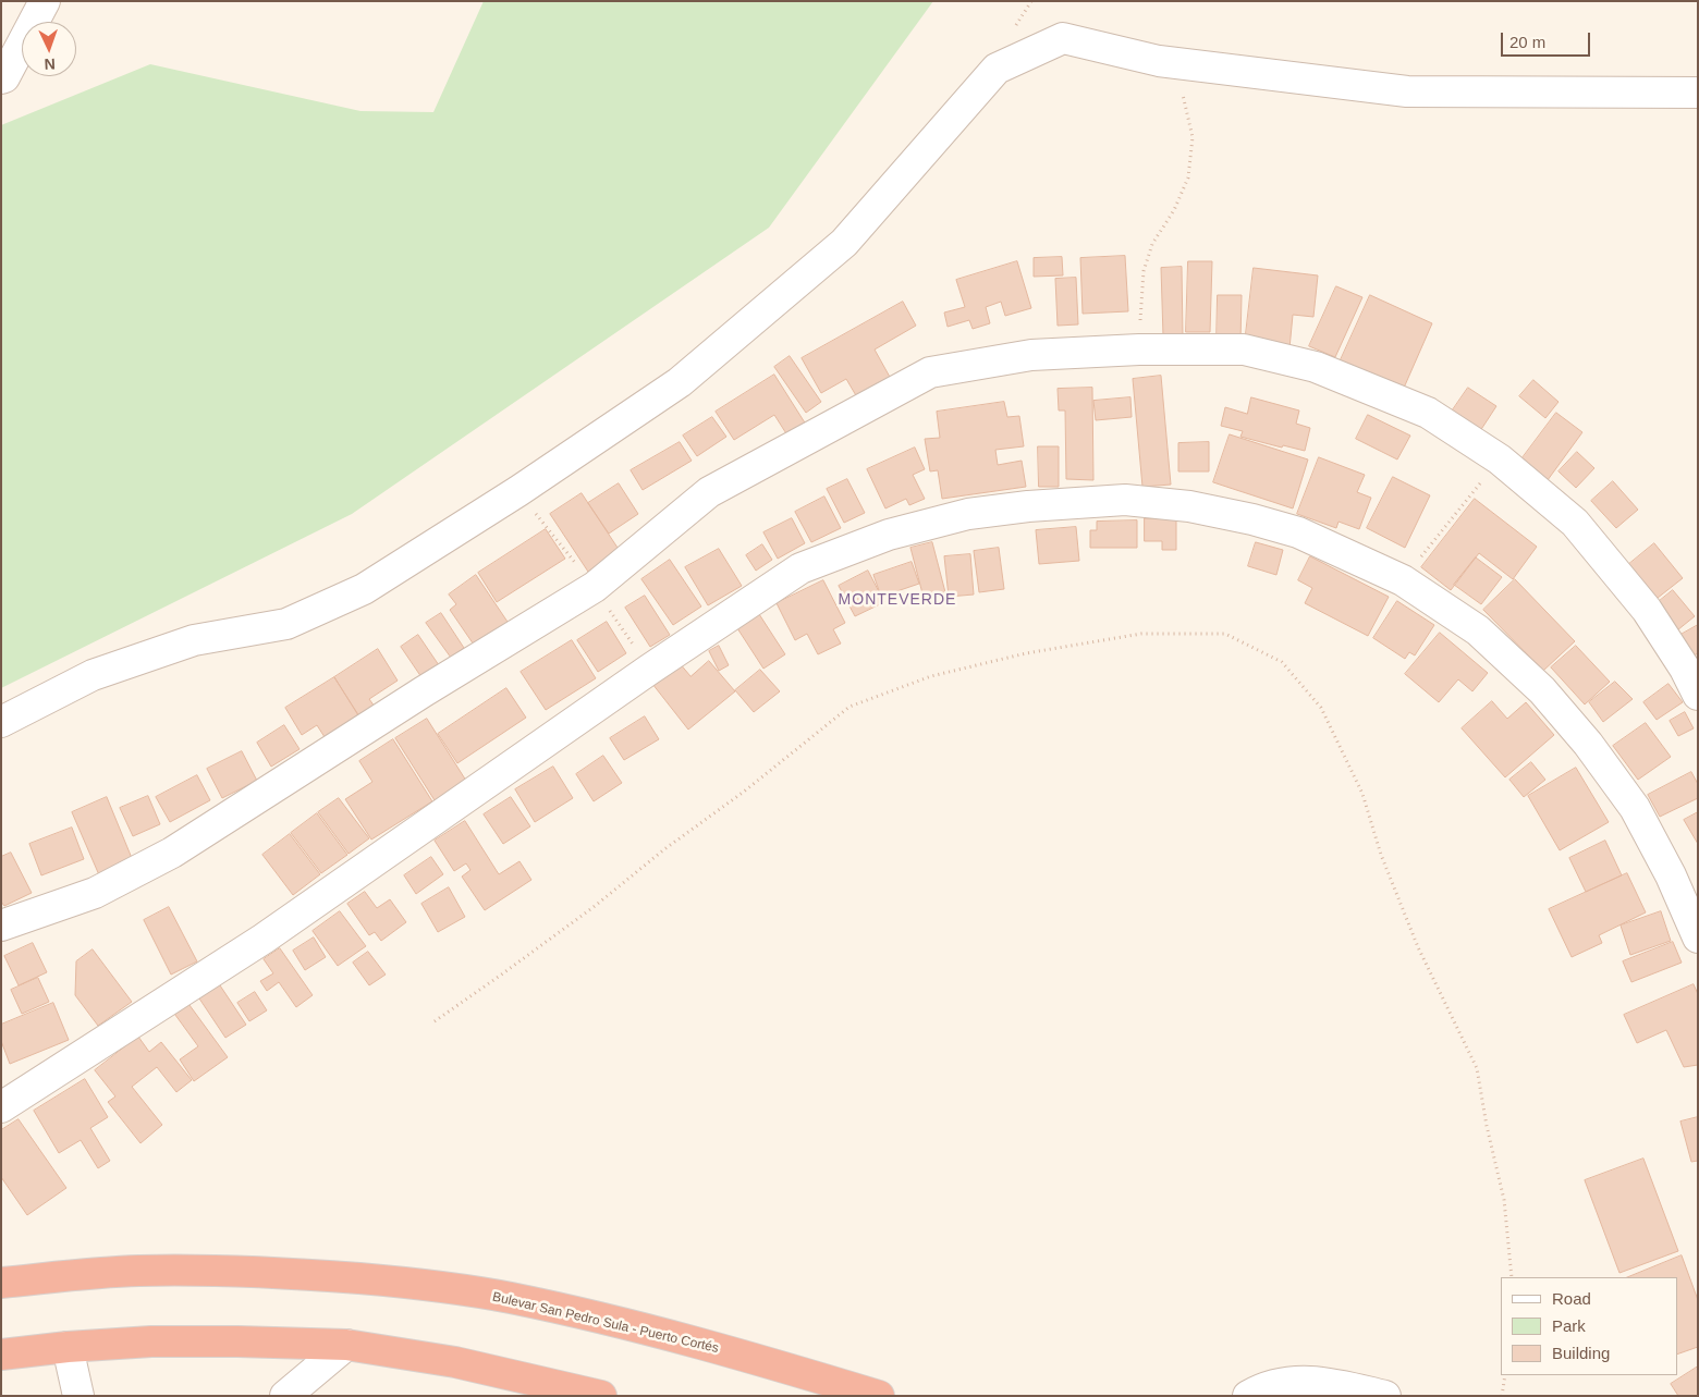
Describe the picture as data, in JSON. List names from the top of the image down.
{
  "streets": {
    "highway": ["Bulevar San Pedro Sula - Puerto Cortés"]
  },
  "districts": ["MONTEVERDE"],
  "legend": ["Road", "Park", "Building"],
  "scale_bar": "20 m",
  "north": "bottom"
}
